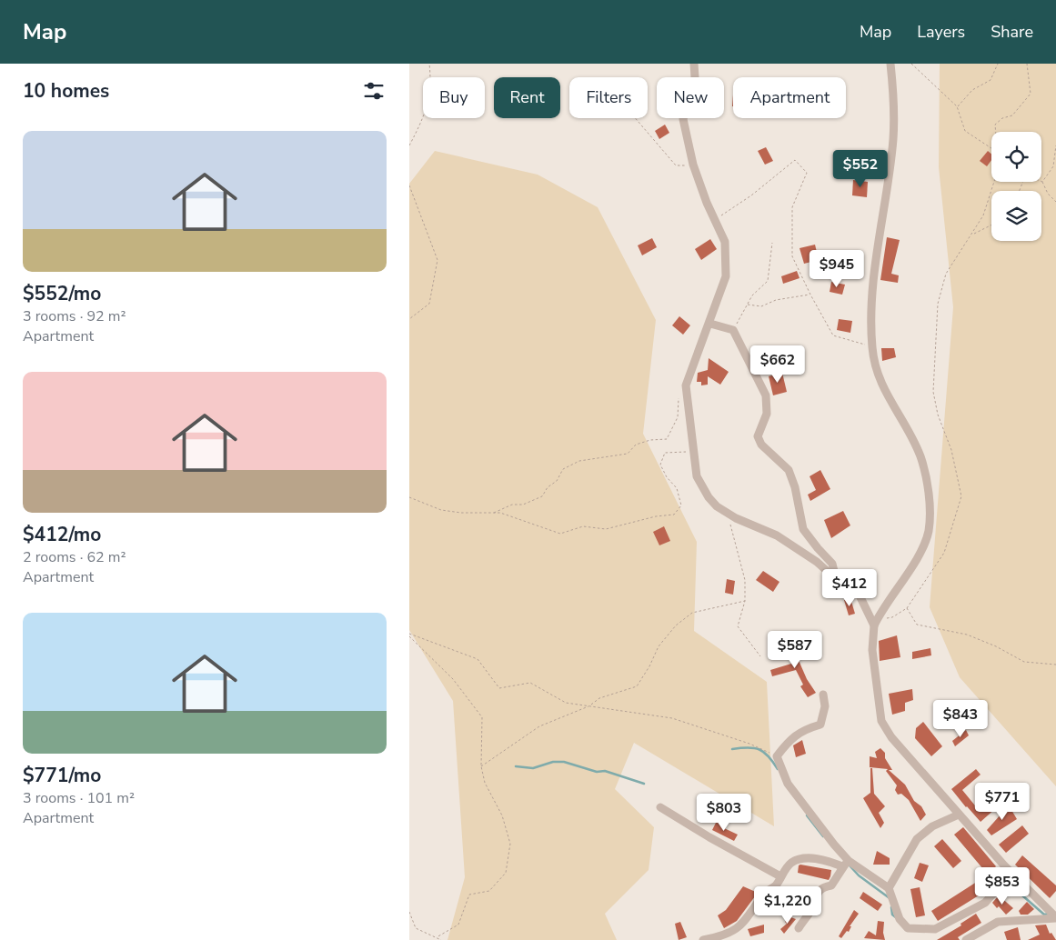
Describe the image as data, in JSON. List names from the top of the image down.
{
  "page": {
    "header": "Map",
    "nav": ["Map", "Layers", "Share"],
    "heading": "10 homes",
    "chip": [
      "Buy",
      "Rent",
      "Filters",
      "New",
      "Apartment"
    ],
    "list": [
      {
        "name": "$552/mo",
        "note": "3 rooms · 92 m² · Apartment"
      },
      {
        "name": "$412/mo",
        "note": "2 rooms · 62 m² · Apartment"
      },
      {
        "name": "$771/mo",
        "note": "3 rooms · 101 m² · Apartment"
      }
    ],
    "price": [
      "$552",
      "$945",
      "$662",
      "$412",
      "$587",
      "$843",
      "$771",
      "$803",
      "$853",
      "$1,220"
    ]
  }
}
